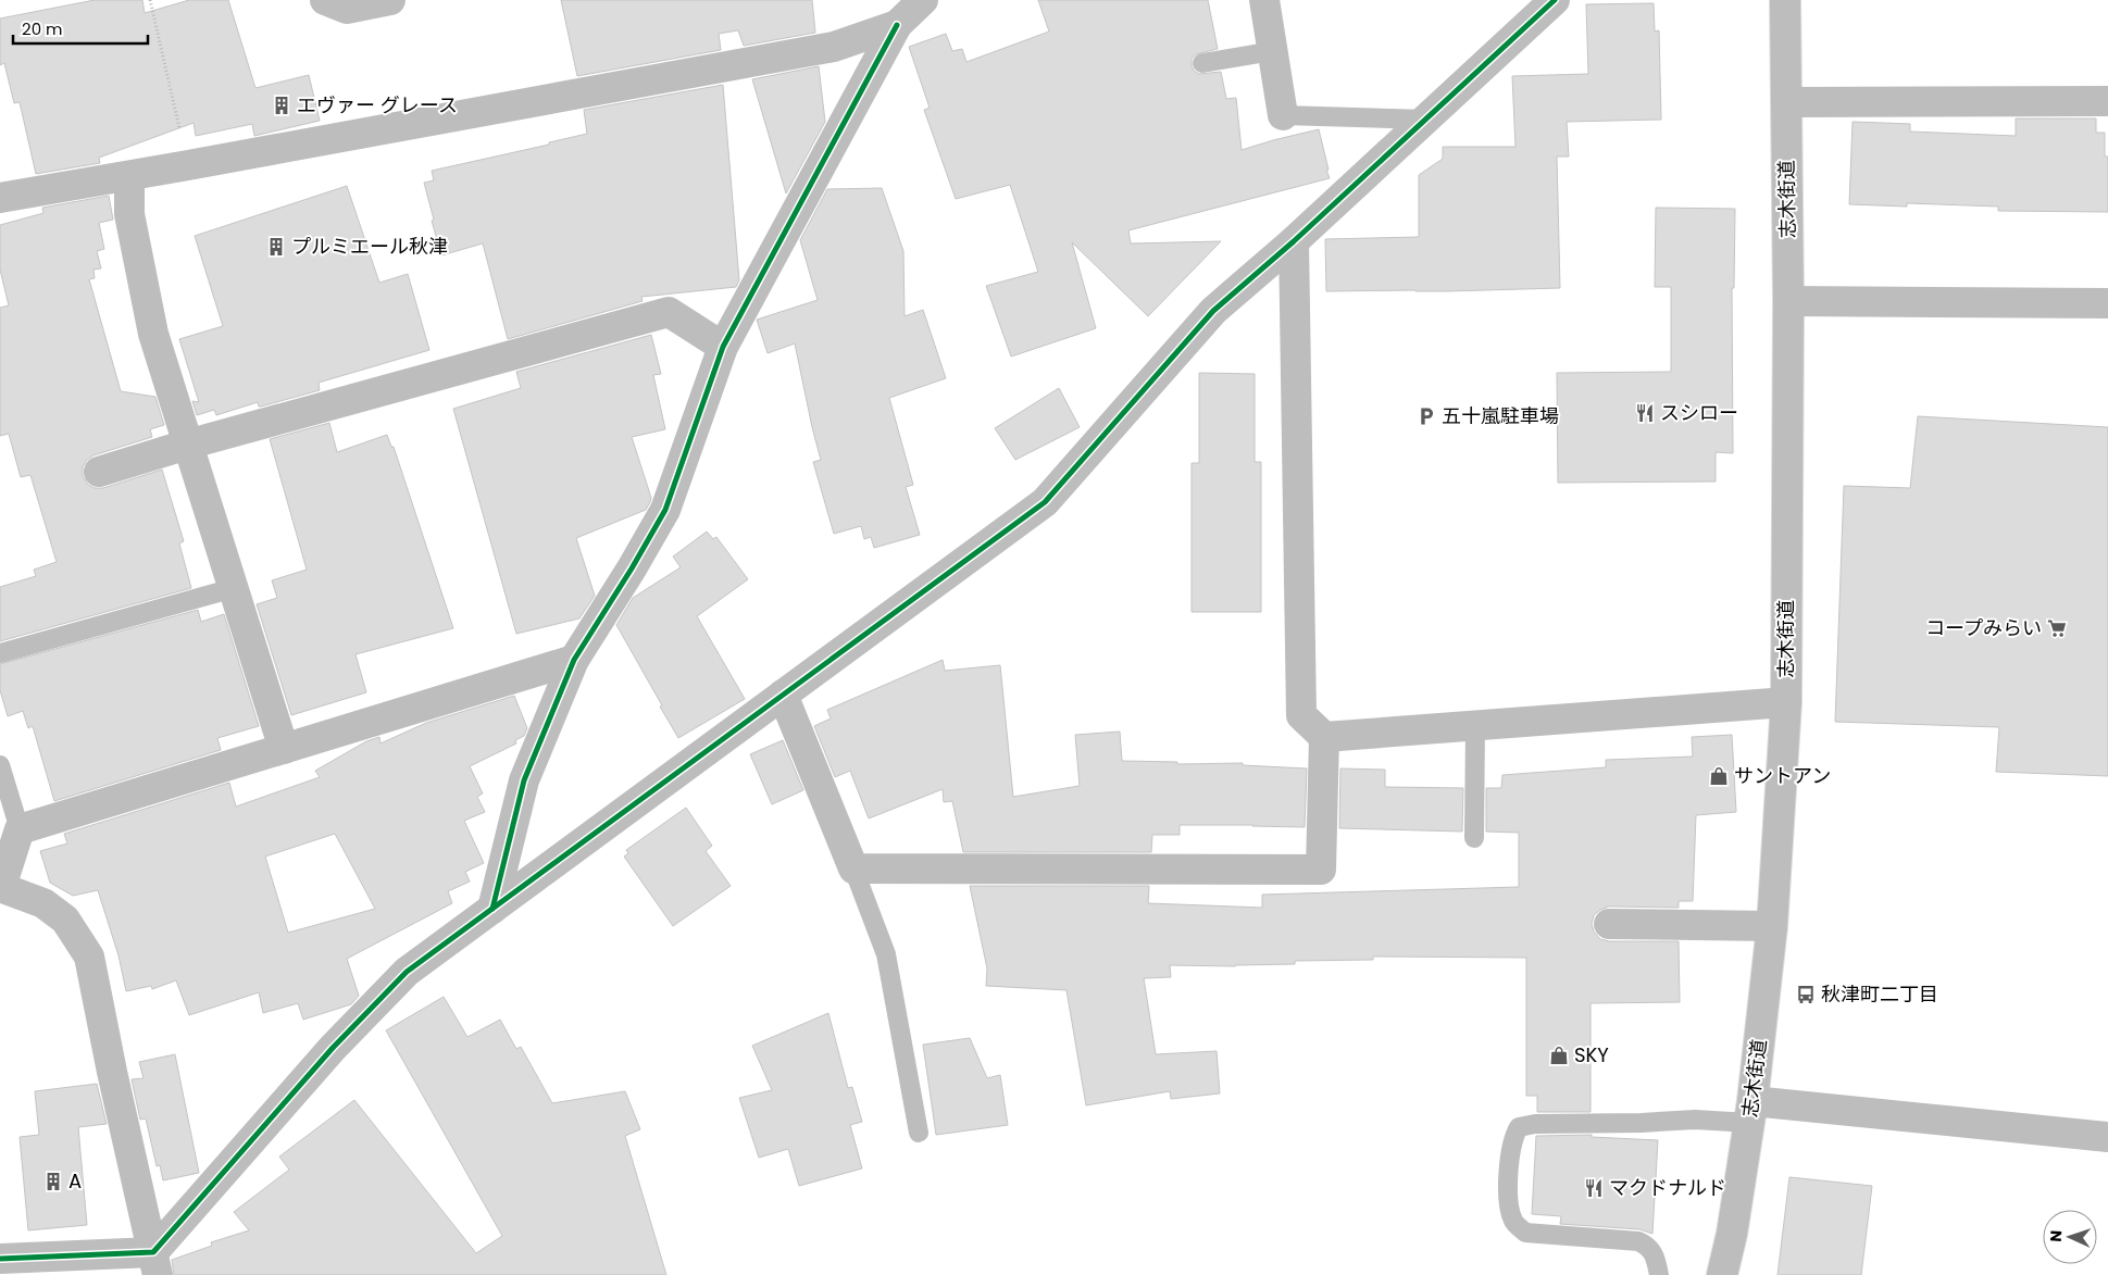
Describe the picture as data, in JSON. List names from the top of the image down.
{
  "streets": {
    "street": ["志木街道"]
  },
  "places": {
    "building": ["エヴァー グレース", "プルミエール秋津", "A"],
    "restaurant": ["スシロー", "マクドナルド"],
    "parking": ["五十嵐駐車場"],
    "supermarket": ["コープみらい"],
    "shop": ["サントアン", "SKY"],
    "bus stop": ["秋津町二丁目"]
  },
  "scale_bar": "20 m",
  "north": "left"
}
